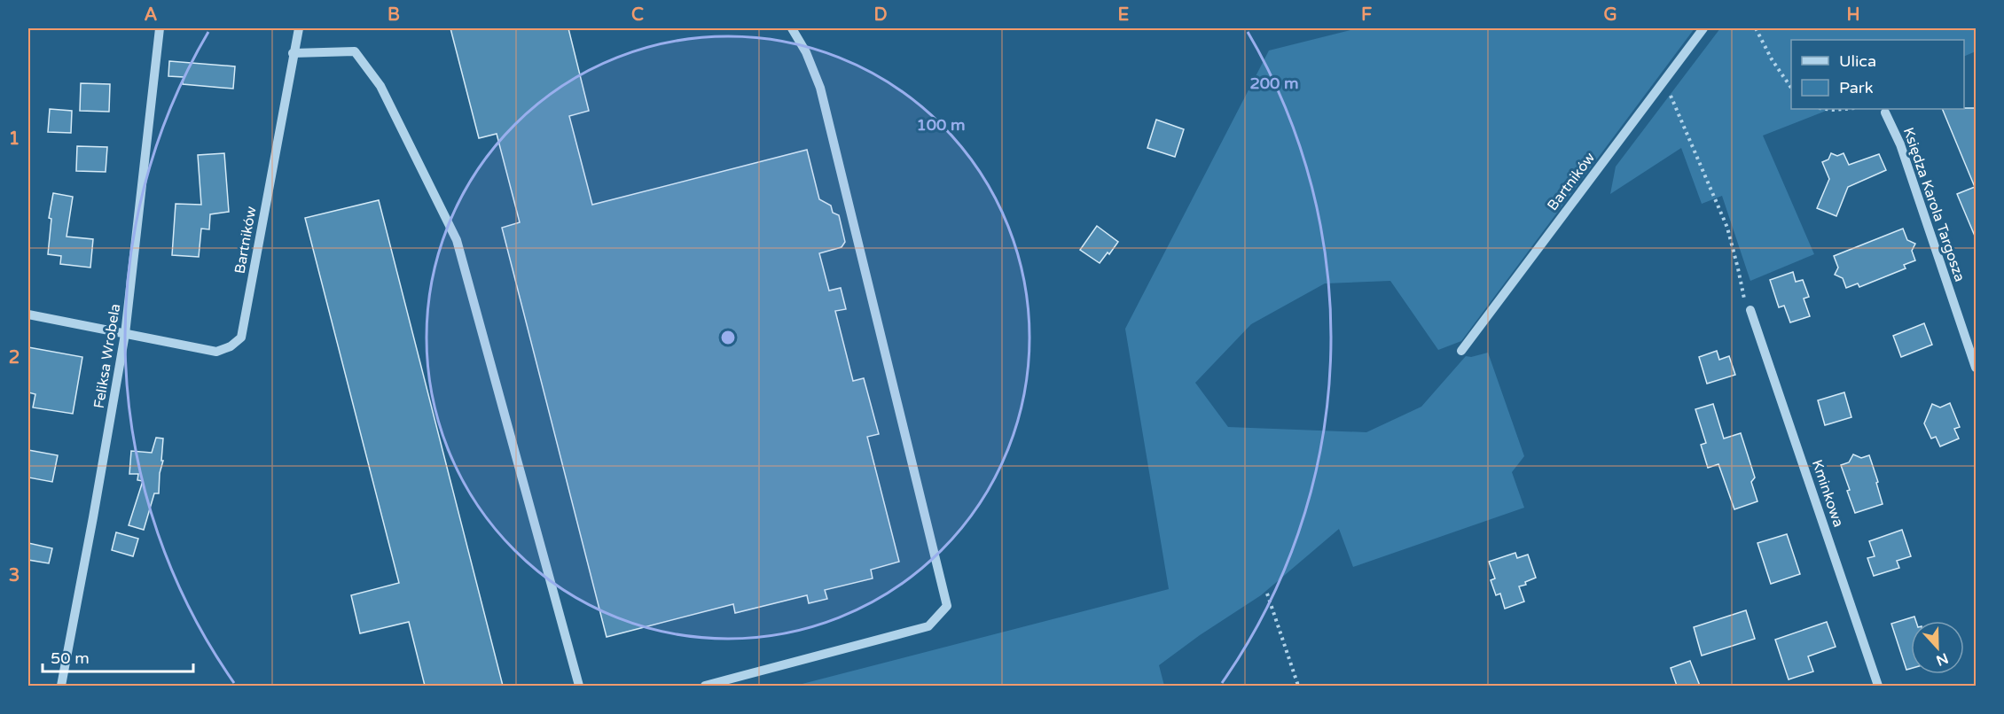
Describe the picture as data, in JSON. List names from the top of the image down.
{
  "streets": {
    "street": [
      "Bartników",
      "Księdza Karola Targosza",
      "Feliksa Wrobela",
      "Kminkowa"
    ]
  },
  "crossings": [
    ["Bartników", "Feliksa Wrobela"]
  ],
  "legend": ["Ulica", "Park"],
  "scale_bar": "50 m",
  "north": "bottom",
  "grid": {
    "columns": [
      "A",
      "B",
      "C",
      "D",
      "E",
      "F",
      "G",
      "H"
    ],
    "rows": ["1", "2", "3"]
  },
  "rings": ["200 m", "100 m"]
}
